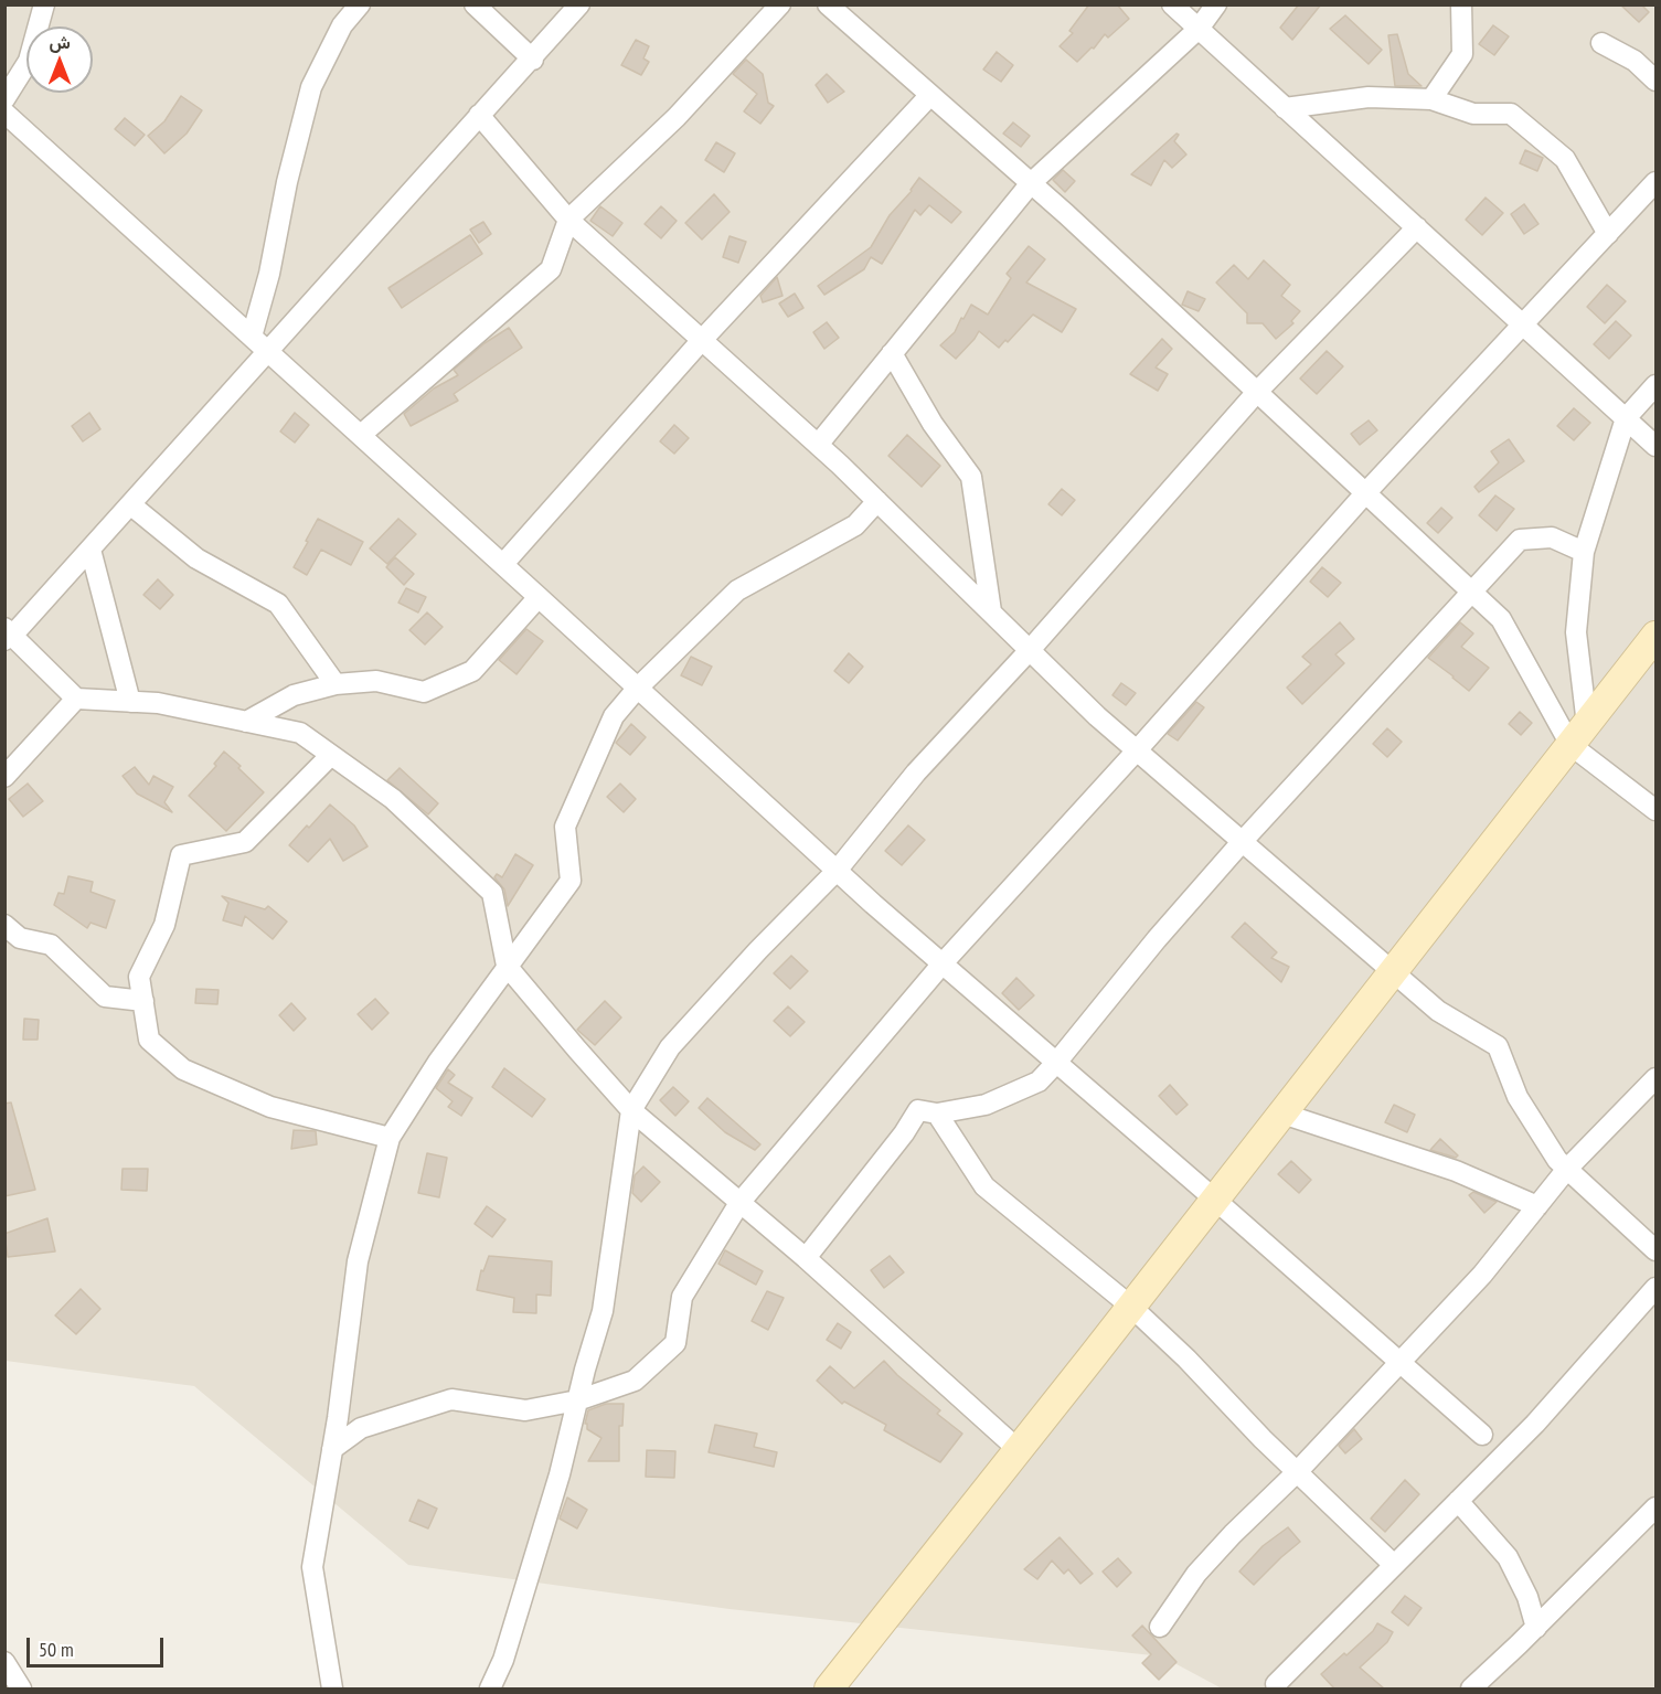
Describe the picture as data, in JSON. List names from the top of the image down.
{
  "scale_bar": "50 m",
  "north": "top"
}
